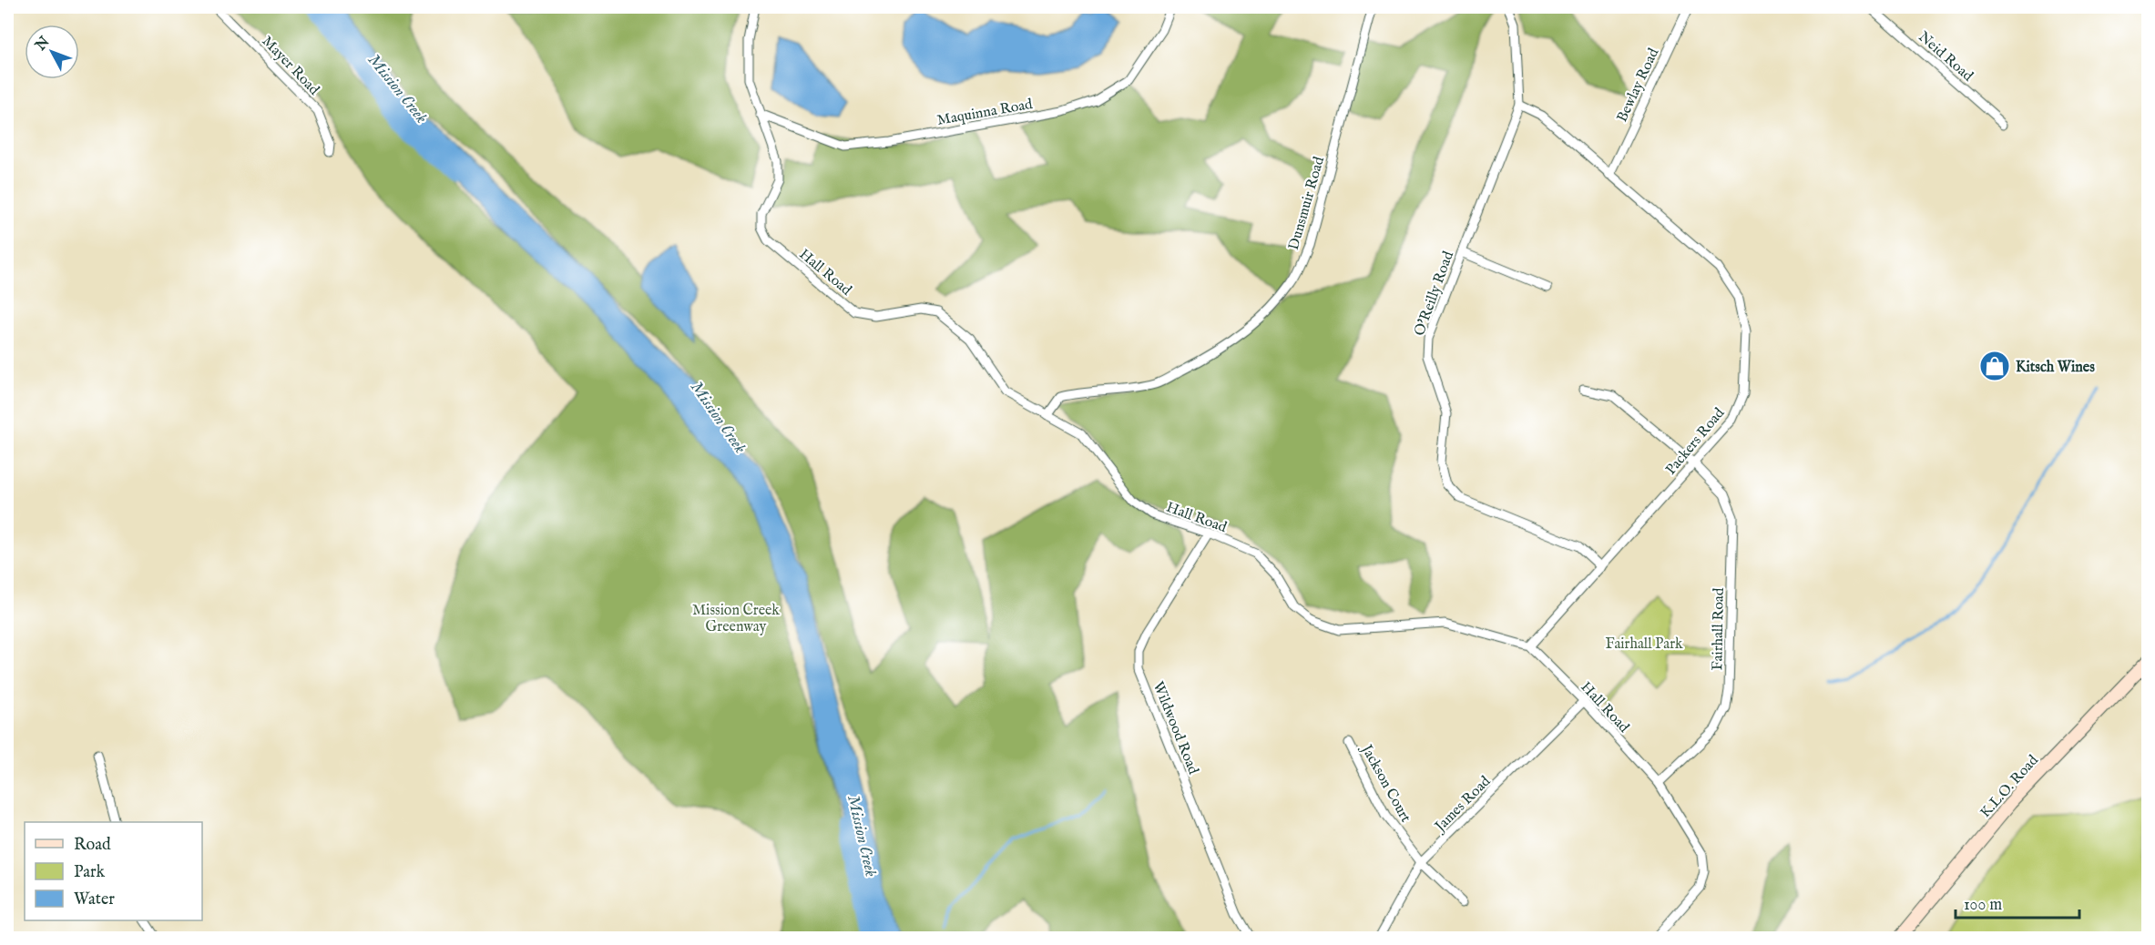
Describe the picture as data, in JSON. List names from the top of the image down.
{
  "streets": {
    "main road": ["K.L.O. Road"],
    "street": [
      "Neid Road",
      "Mayer Road",
      "Bewlay Road",
      "Maquinna Road",
      "Dunsmuir Road",
      "Hall Road",
      "O'Reilly Road",
      "Packers Road",
      "Fairhall Road",
      "Wildwood Road",
      "Jackson Court",
      "James Road"
    ]
  },
  "crossings": [
    ["Bewlay Road", "Packers Road"],
    ["Maquinna Road", "Hall Road"],
    ["Dunsmuir Road", "Hall Road"],
    ["Hall Road", "Packers Road"],
    ["Hall Road", "Fairhall Road"],
    ["Hall Road", "Wildwood Road"],
    ["Hall Road", "James Road"],
    ["O'Reilly Road", "Packers Road"],
    ["Packers Road", "Fairhall Road"],
    ["Jackson Court", "James Road"]
  ],
  "water": ["Mission Creek"],
  "parks": ["Mission Creek Greenway", "Fairhall Park"],
  "places": {
    "shop": ["Kitsch Wines"]
  },
  "legend": ["Road", "Park", "Water"],
  "scale_bar": "100 m",
  "north": "top left"
}
